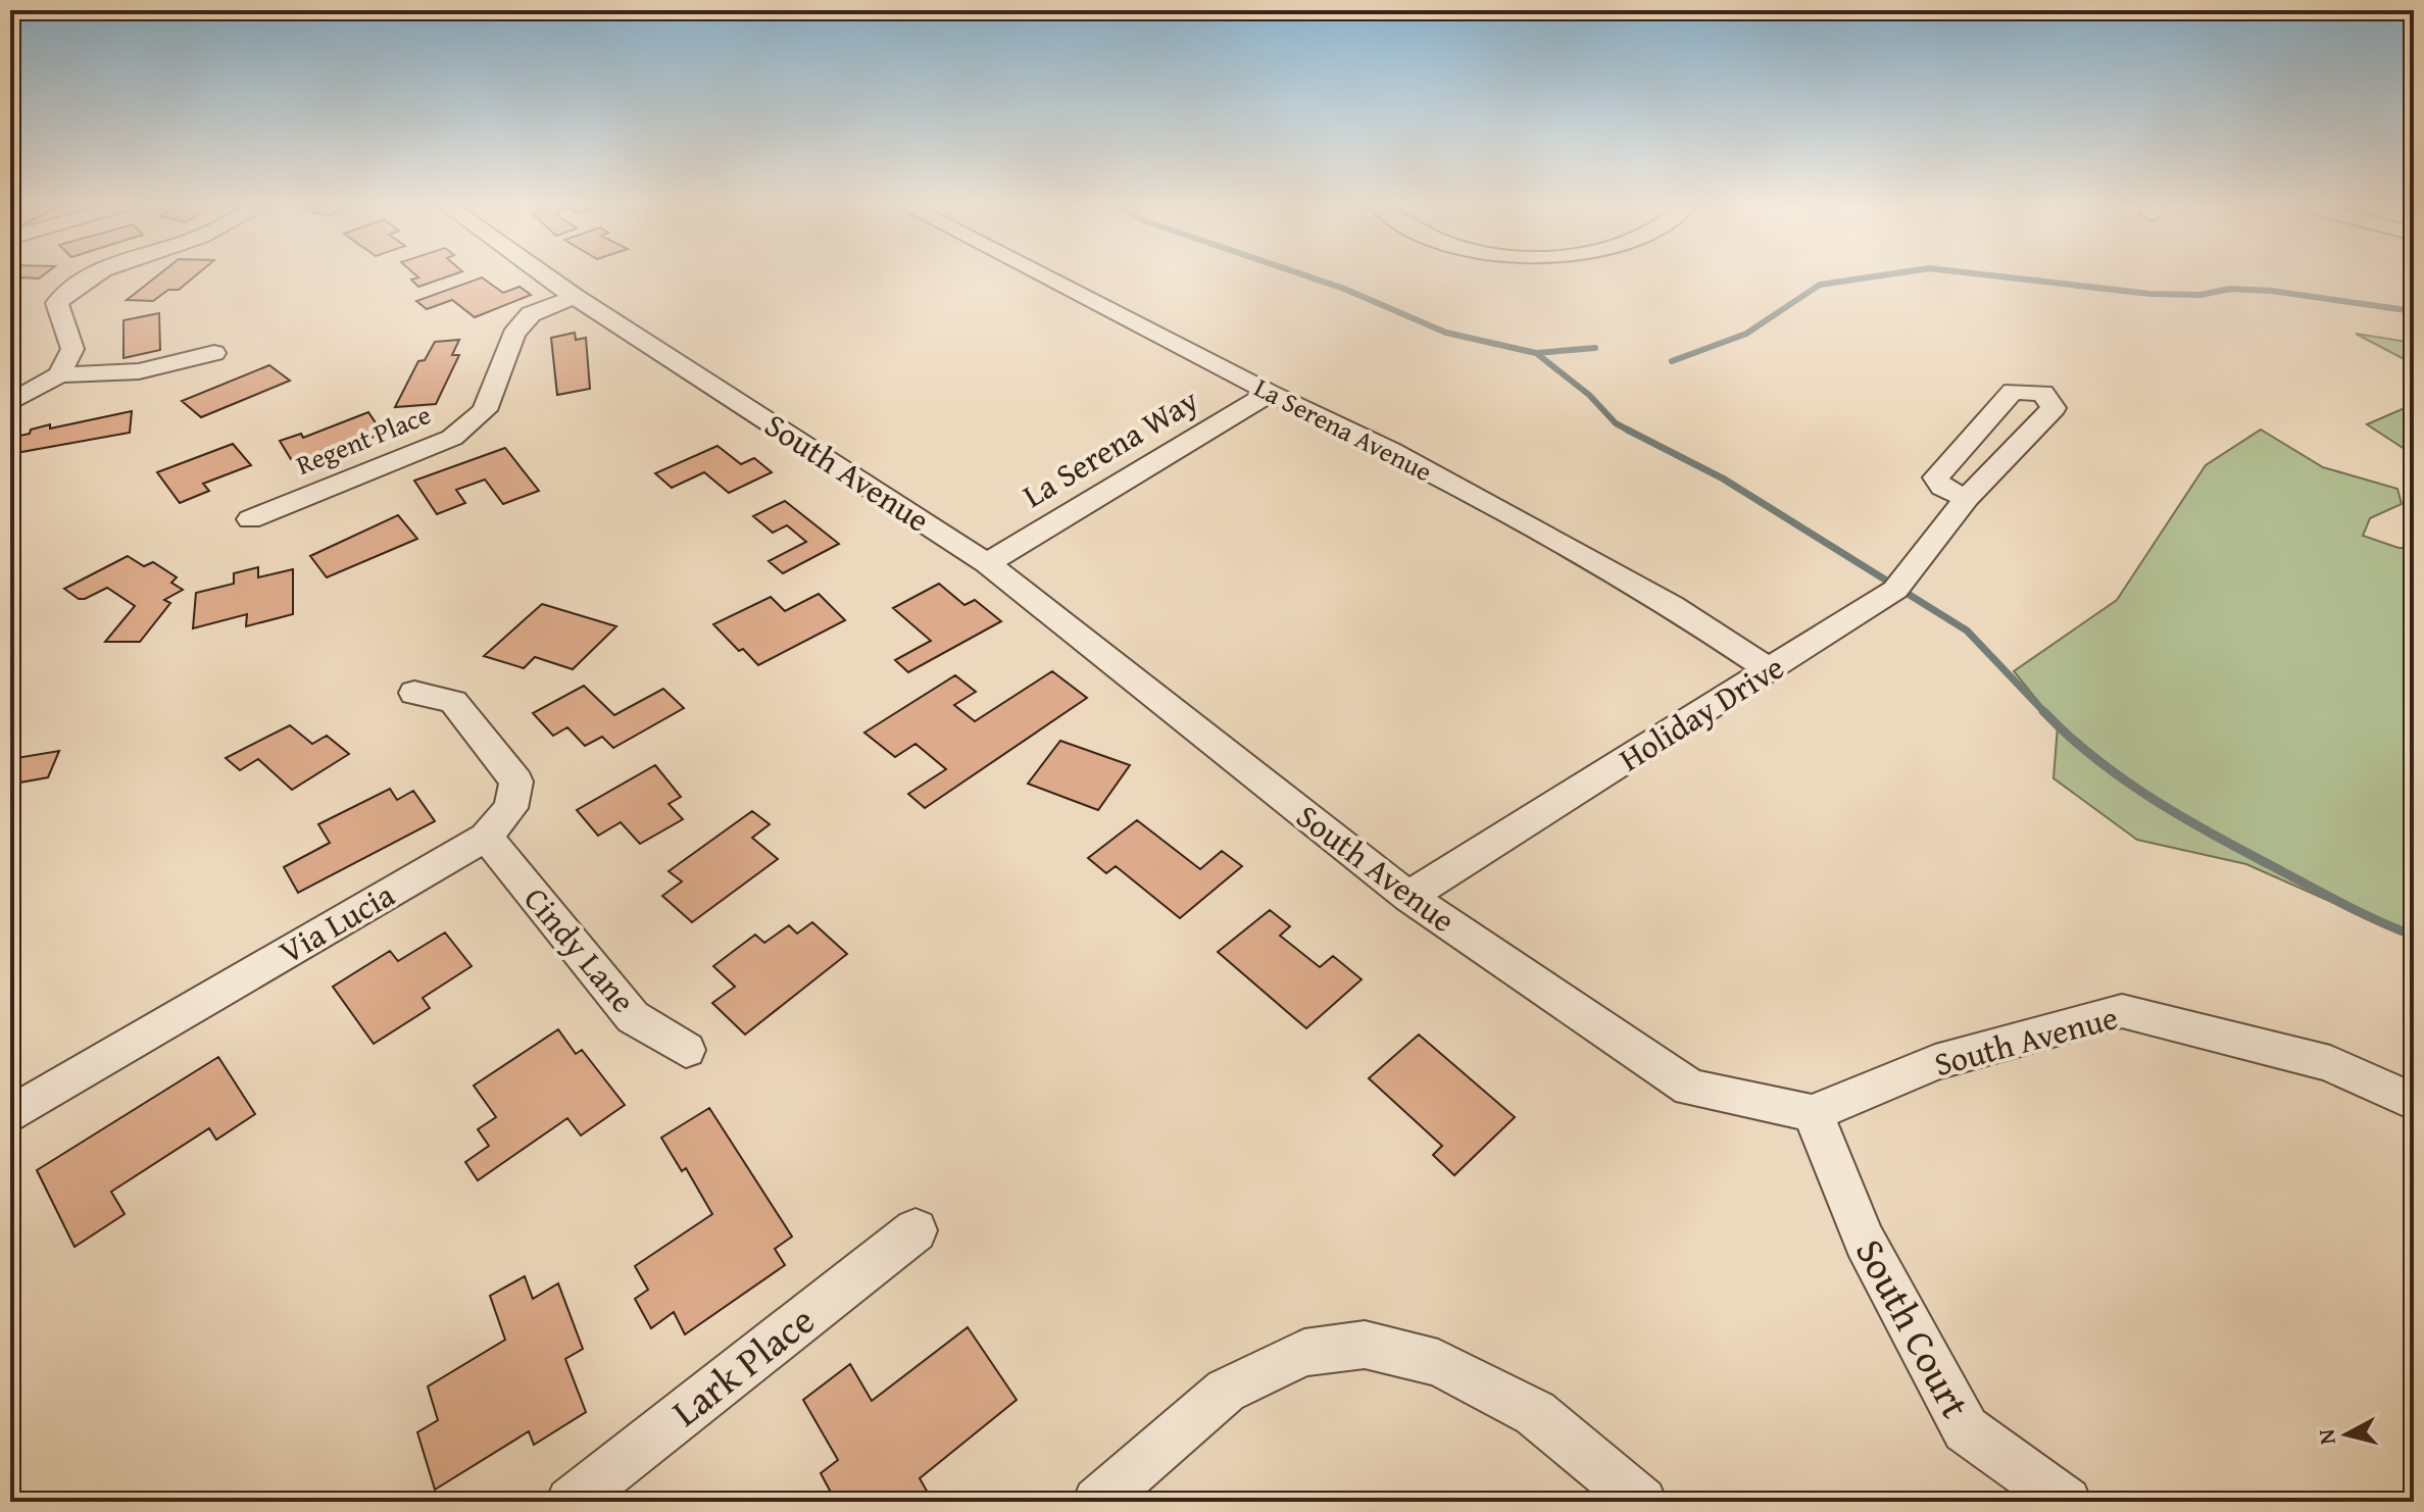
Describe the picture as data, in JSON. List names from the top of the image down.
{
  "streets": {
    "street": [
      "La Serena Avenue",
      "Regent Place",
      "La Serena Way",
      "South Avenue",
      "Holiday Drive",
      "Via Lucia",
      "Cindy Lane",
      "South Court",
      "Lark Place"
    ]
  },
  "crossings": [
    ["La Serena Avenue", "La Serena Way"],
    ["La Serena Avenue", "Holiday Drive"],
    ["Regent Place", "South Avenue"],
    ["La Serena Way", "South Avenue"],
    ["South Avenue", "Holiday Drive"],
    ["South Avenue", "South Court"],
    ["Via Lucia", "Cindy Lane"]
  ],
  "north": "left"
}
